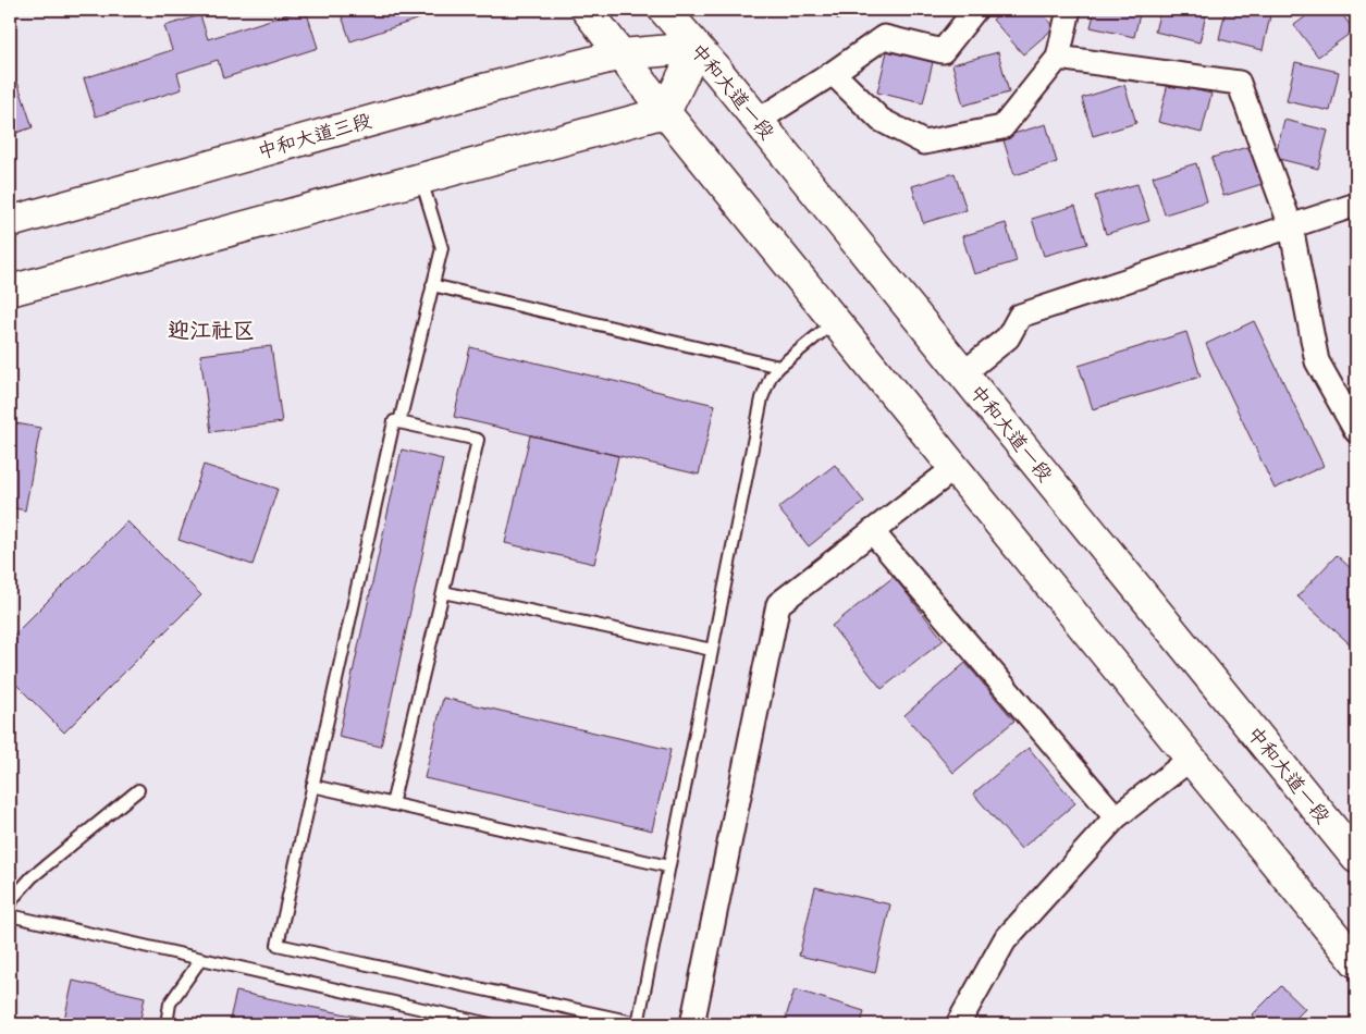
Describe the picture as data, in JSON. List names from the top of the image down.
{
  "streets": {
    "main road": ["中和大道一段", "中和大道三段"]
  },
  "crossings": [
    ["中和大道一段", "中和大道三段"]
  ],
  "districts": ["迎江社区"]
}
